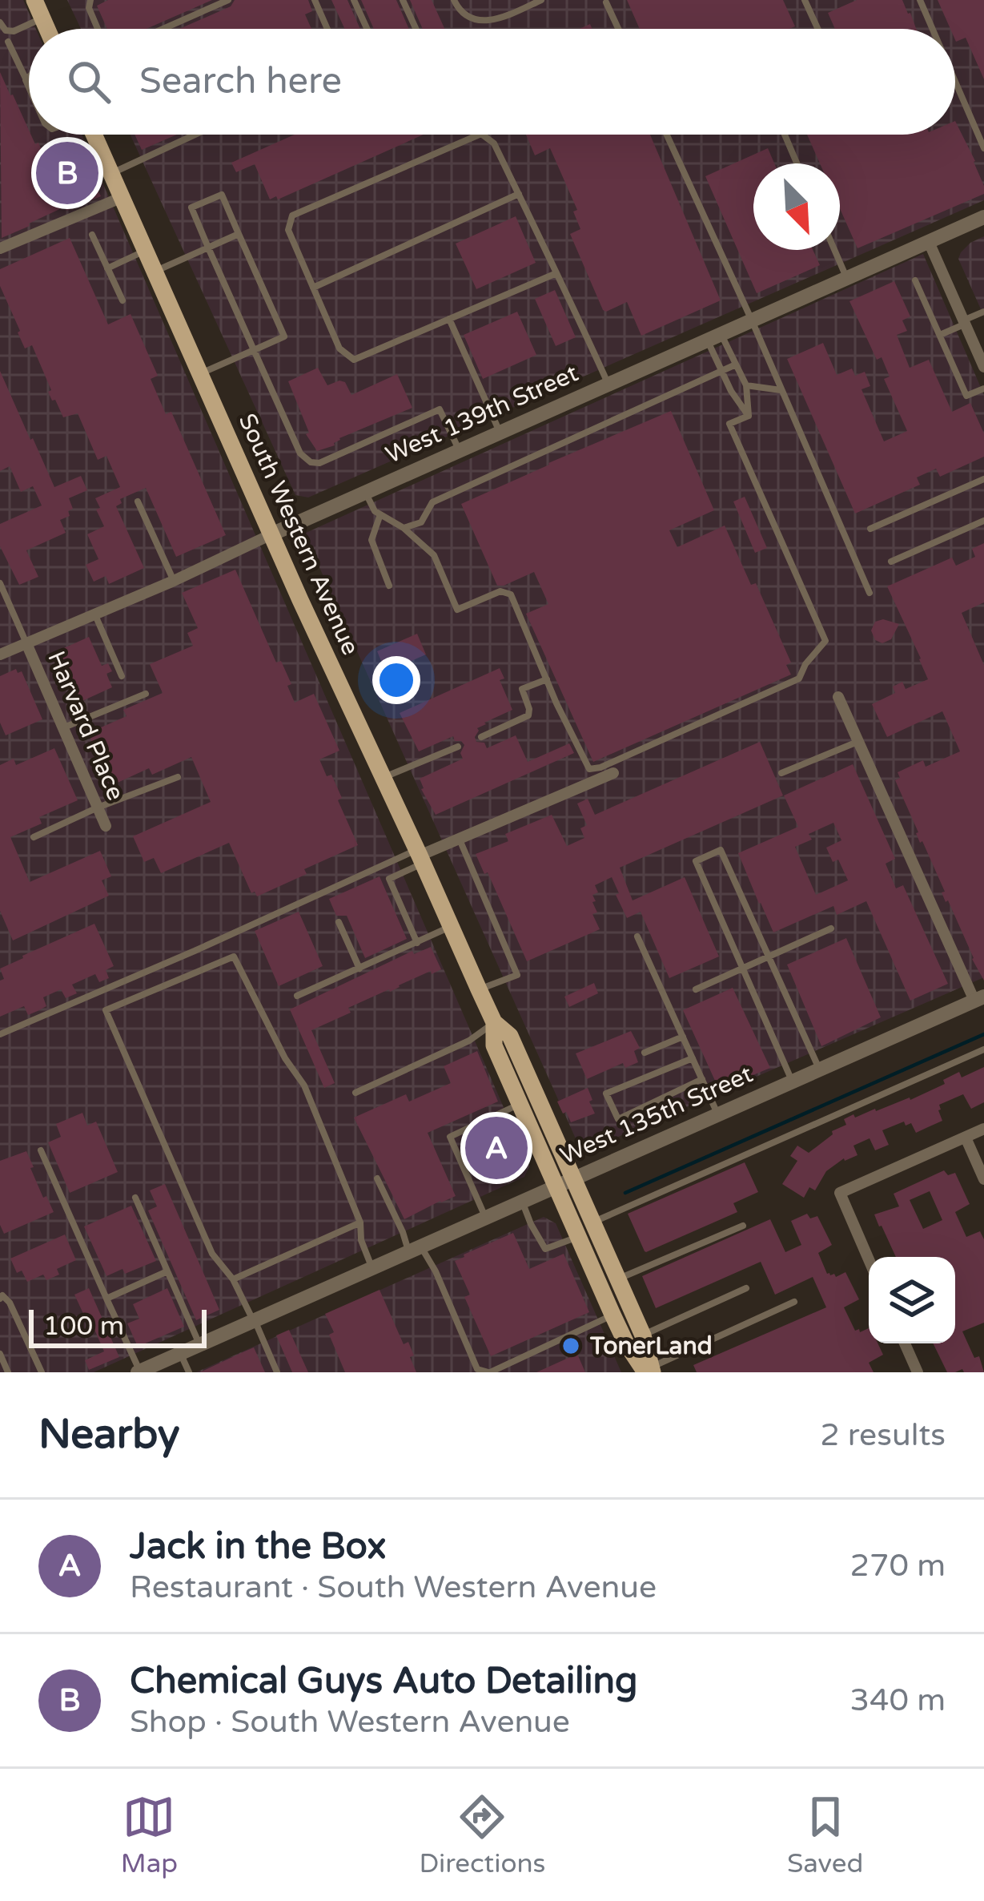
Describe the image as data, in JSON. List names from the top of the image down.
{
  "streets": {
    "main road": ["South Western Avenue"],
    "street": ["West 139th Street", "Harvard Place", "West 135th Street"]
  },
  "crossings": [
    ["West 139th Street", "South Western Avenue"],
    ["West 139th Street", "Harvard Place"],
    ["South Western Avenue", "West 135th Street"]
  ],
  "places": ["TonerLand"],
  "scale_bar": "100 m",
  "north": "bottom right",
  "page": {
    "search": "Search here",
    "pins": ["B", "A"],
    "scale": "100 m",
    "heading": ["Nearby", "2 results"],
    "list": [
      {
        "mark": "A",
        "name": "Jack in the Box",
        "note": "Restaurant · South Western Avenue",
        "value": "270 m"
      },
      {
        "mark": "B",
        "name": "Chemical Guys Auto Detailing",
        "note": "Shop · South Western Avenue",
        "value": "340 m"
      }
    ],
    "nav": ["Map", "Directions", "Saved"]
  }
}
